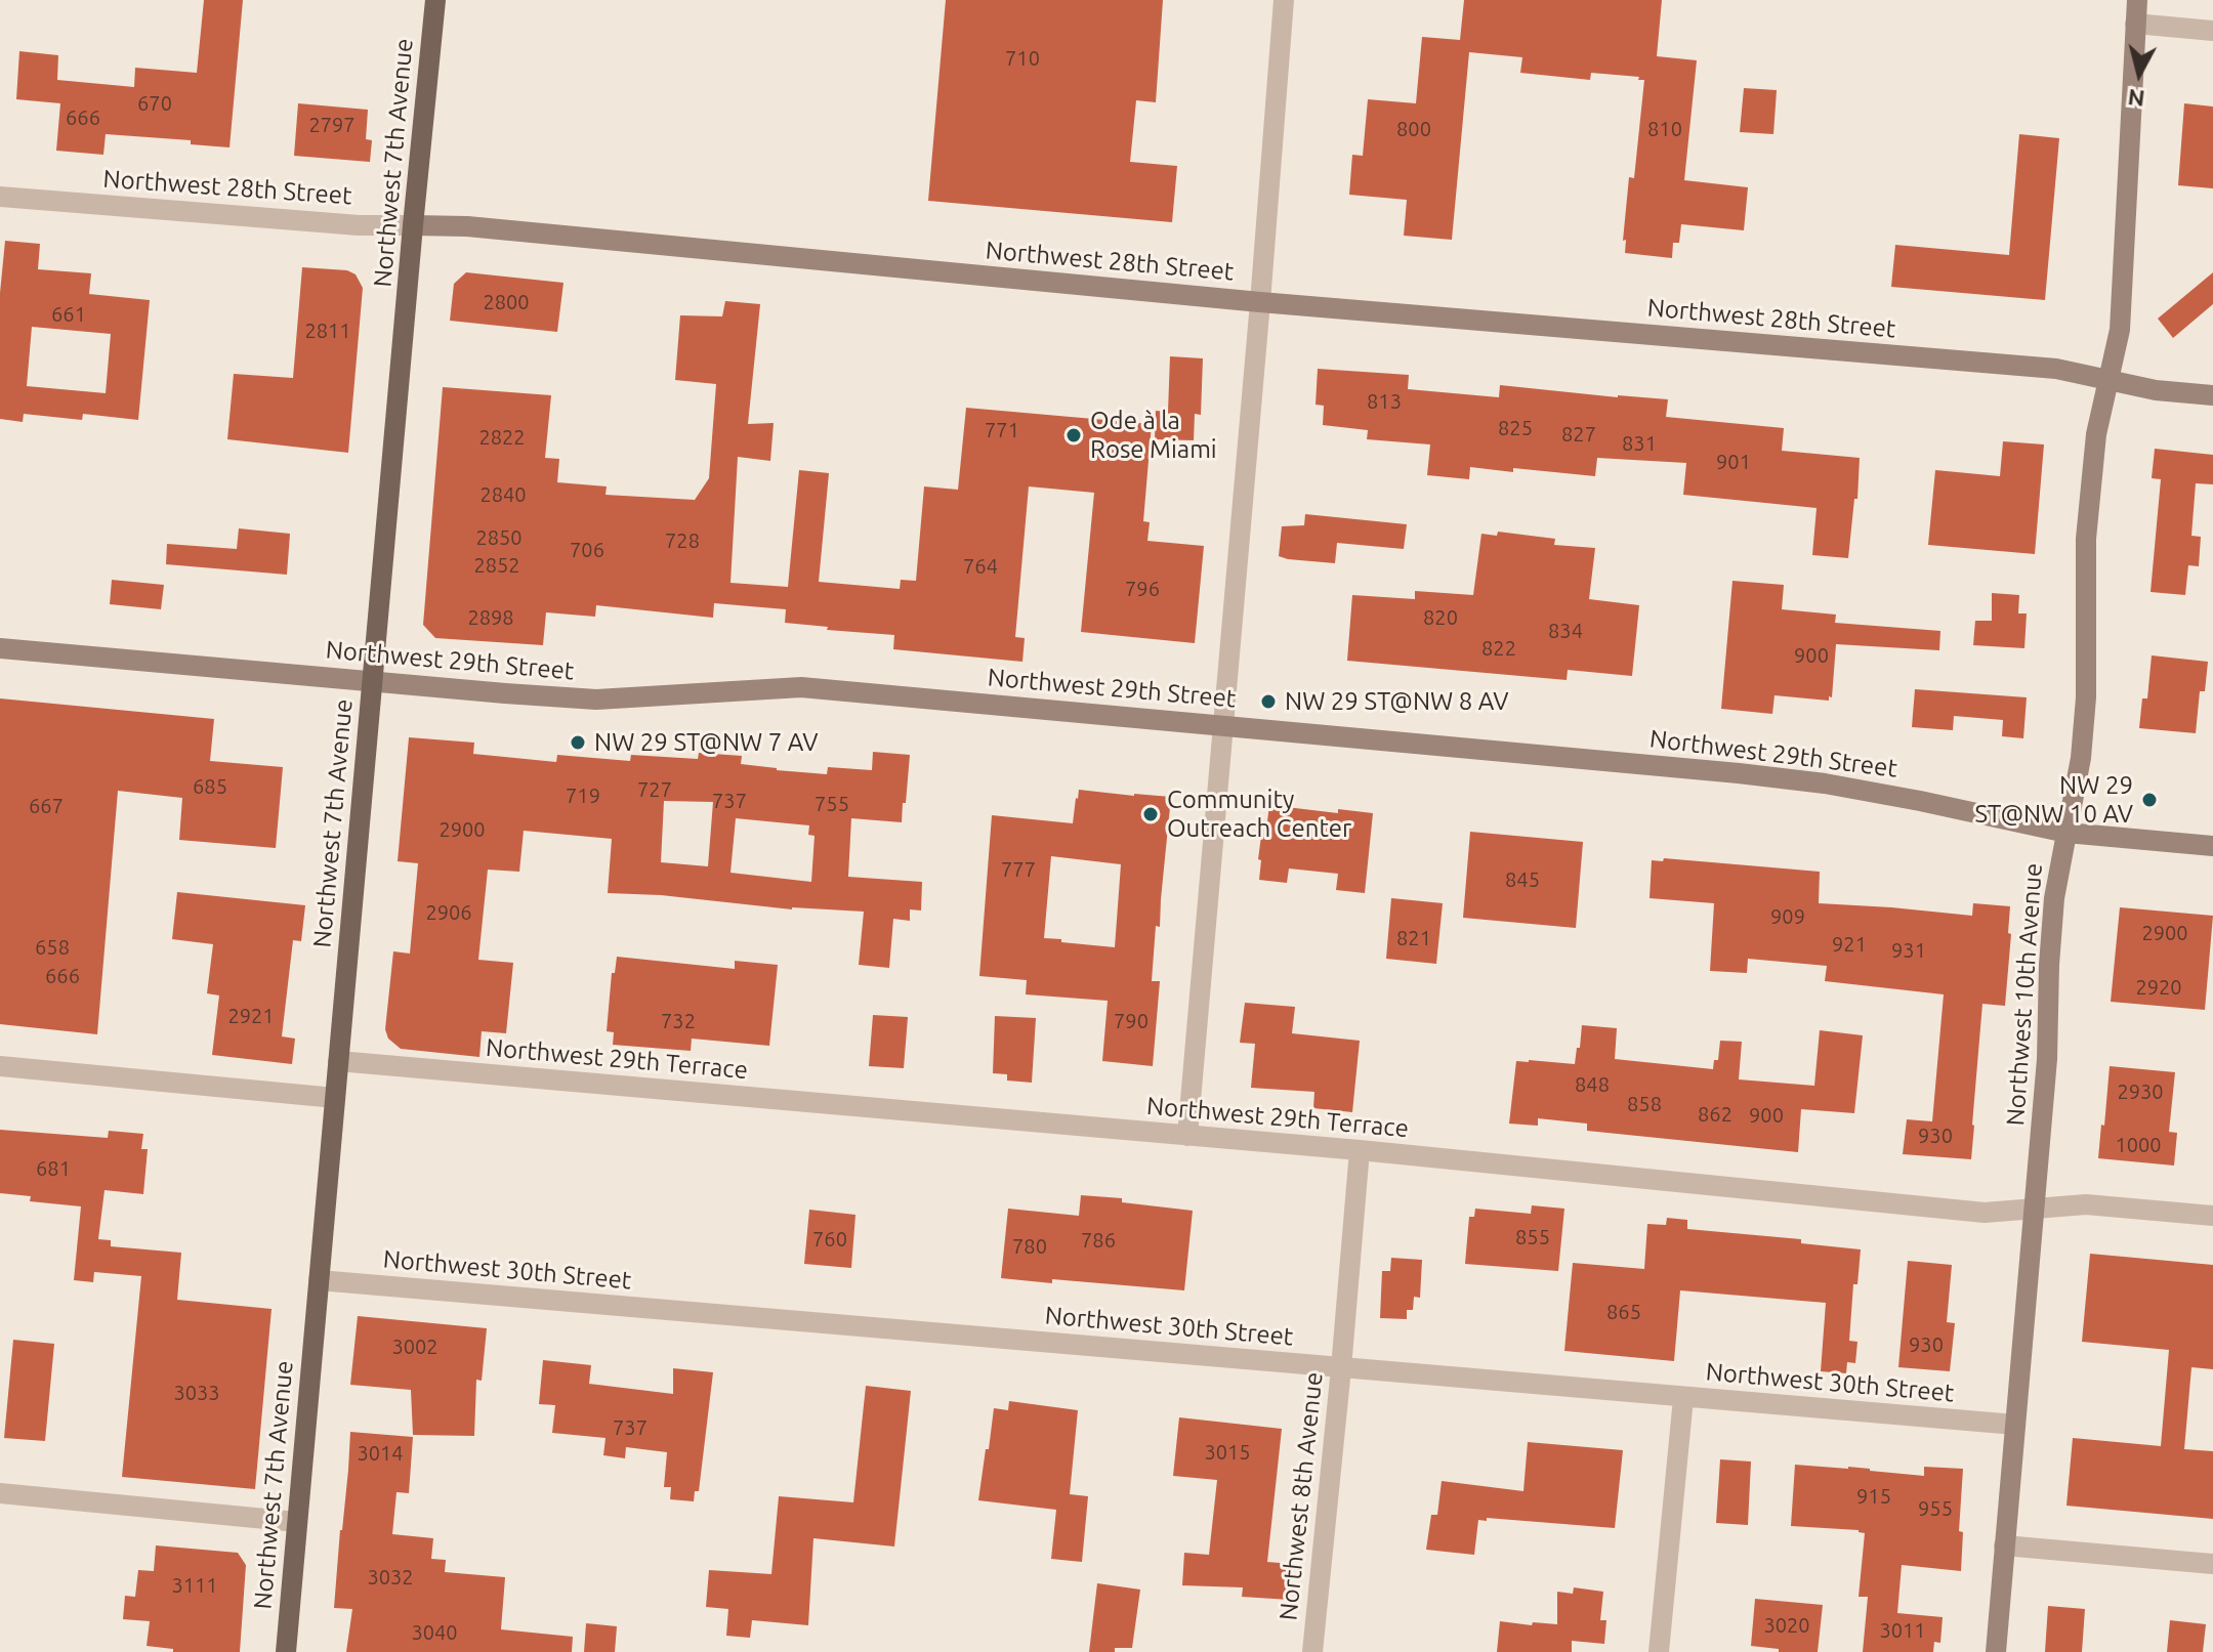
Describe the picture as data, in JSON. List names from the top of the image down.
{
  "streets": {
    "main road": ["Northwest 7th Avenue"],
    "street": [
      "Northwest 28th Street",
      "Northwest 29th Street",
      "Northwest 10th Avenue",
      "Northwest 29th Terrace",
      "Northwest 30th Street",
      "Northwest 8th Avenue"
    ]
  },
  "crossings": [
    ["Northwest 7th Avenue", "Northwest 28th Street"],
    ["Northwest 7th Avenue", "Northwest 29th Street"],
    ["Northwest 7th Avenue", "Northwest 29th Terrace"],
    ["Northwest 7th Avenue", "Northwest 30th Street"],
    ["Northwest 28th Street", "Northwest 10th Avenue"],
    ["Northwest 29th Street", "Northwest 10th Avenue"],
    ["Northwest 10th Avenue", "Northwest 29th Terrace"],
    ["Northwest 10th Avenue", "Northwest 30th Street"],
    ["Northwest 29th Terrace", "Northwest 8th Avenue"],
    ["Northwest 30th Street", "Northwest 8th Avenue"]
  ],
  "places": [
    "Ode à la Rose Miami",
    "NW 29 ST@NW 8 AV",
    "NW 29 ST@NW 7 AV",
    "NW 29 ST@NW 10 AV",
    "Community Outreach Center"
  ],
  "house_numbers": [
    "710",
    "670",
    "666",
    "2797",
    "800",
    "810",
    "2800",
    "661",
    "2811",
    "813",
    "825",
    "771",
    "827",
    "2822",
    "831",
    "901",
    "2840",
    "2850",
    "728",
    "706",
    "2852",
    "764",
    "796",
    "2898",
    "820",
    "834",
    "822",
    "900",
    "685",
    "727",
    "719",
    "737",
    "755",
    "667",
    "2900",
    "777",
    "845",
    "2906",
    "909",
    "2900",
    "821",
    "921",
    "658",
    "931",
    "666",
    "2920",
    "2921",
    "732",
    "790",
    "848",
    "2930",
    "858",
    "862",
    "900",
    "930",
    "1000",
    "681",
    "855",
    "760",
    "786",
    "780",
    "865",
    "930",
    "3002",
    "3033",
    "737",
    "3015",
    "3014",
    "915",
    "955",
    "3032",
    "3111",
    "3020",
    "3011",
    "3040"
  ],
  "north": "bottom"
}
